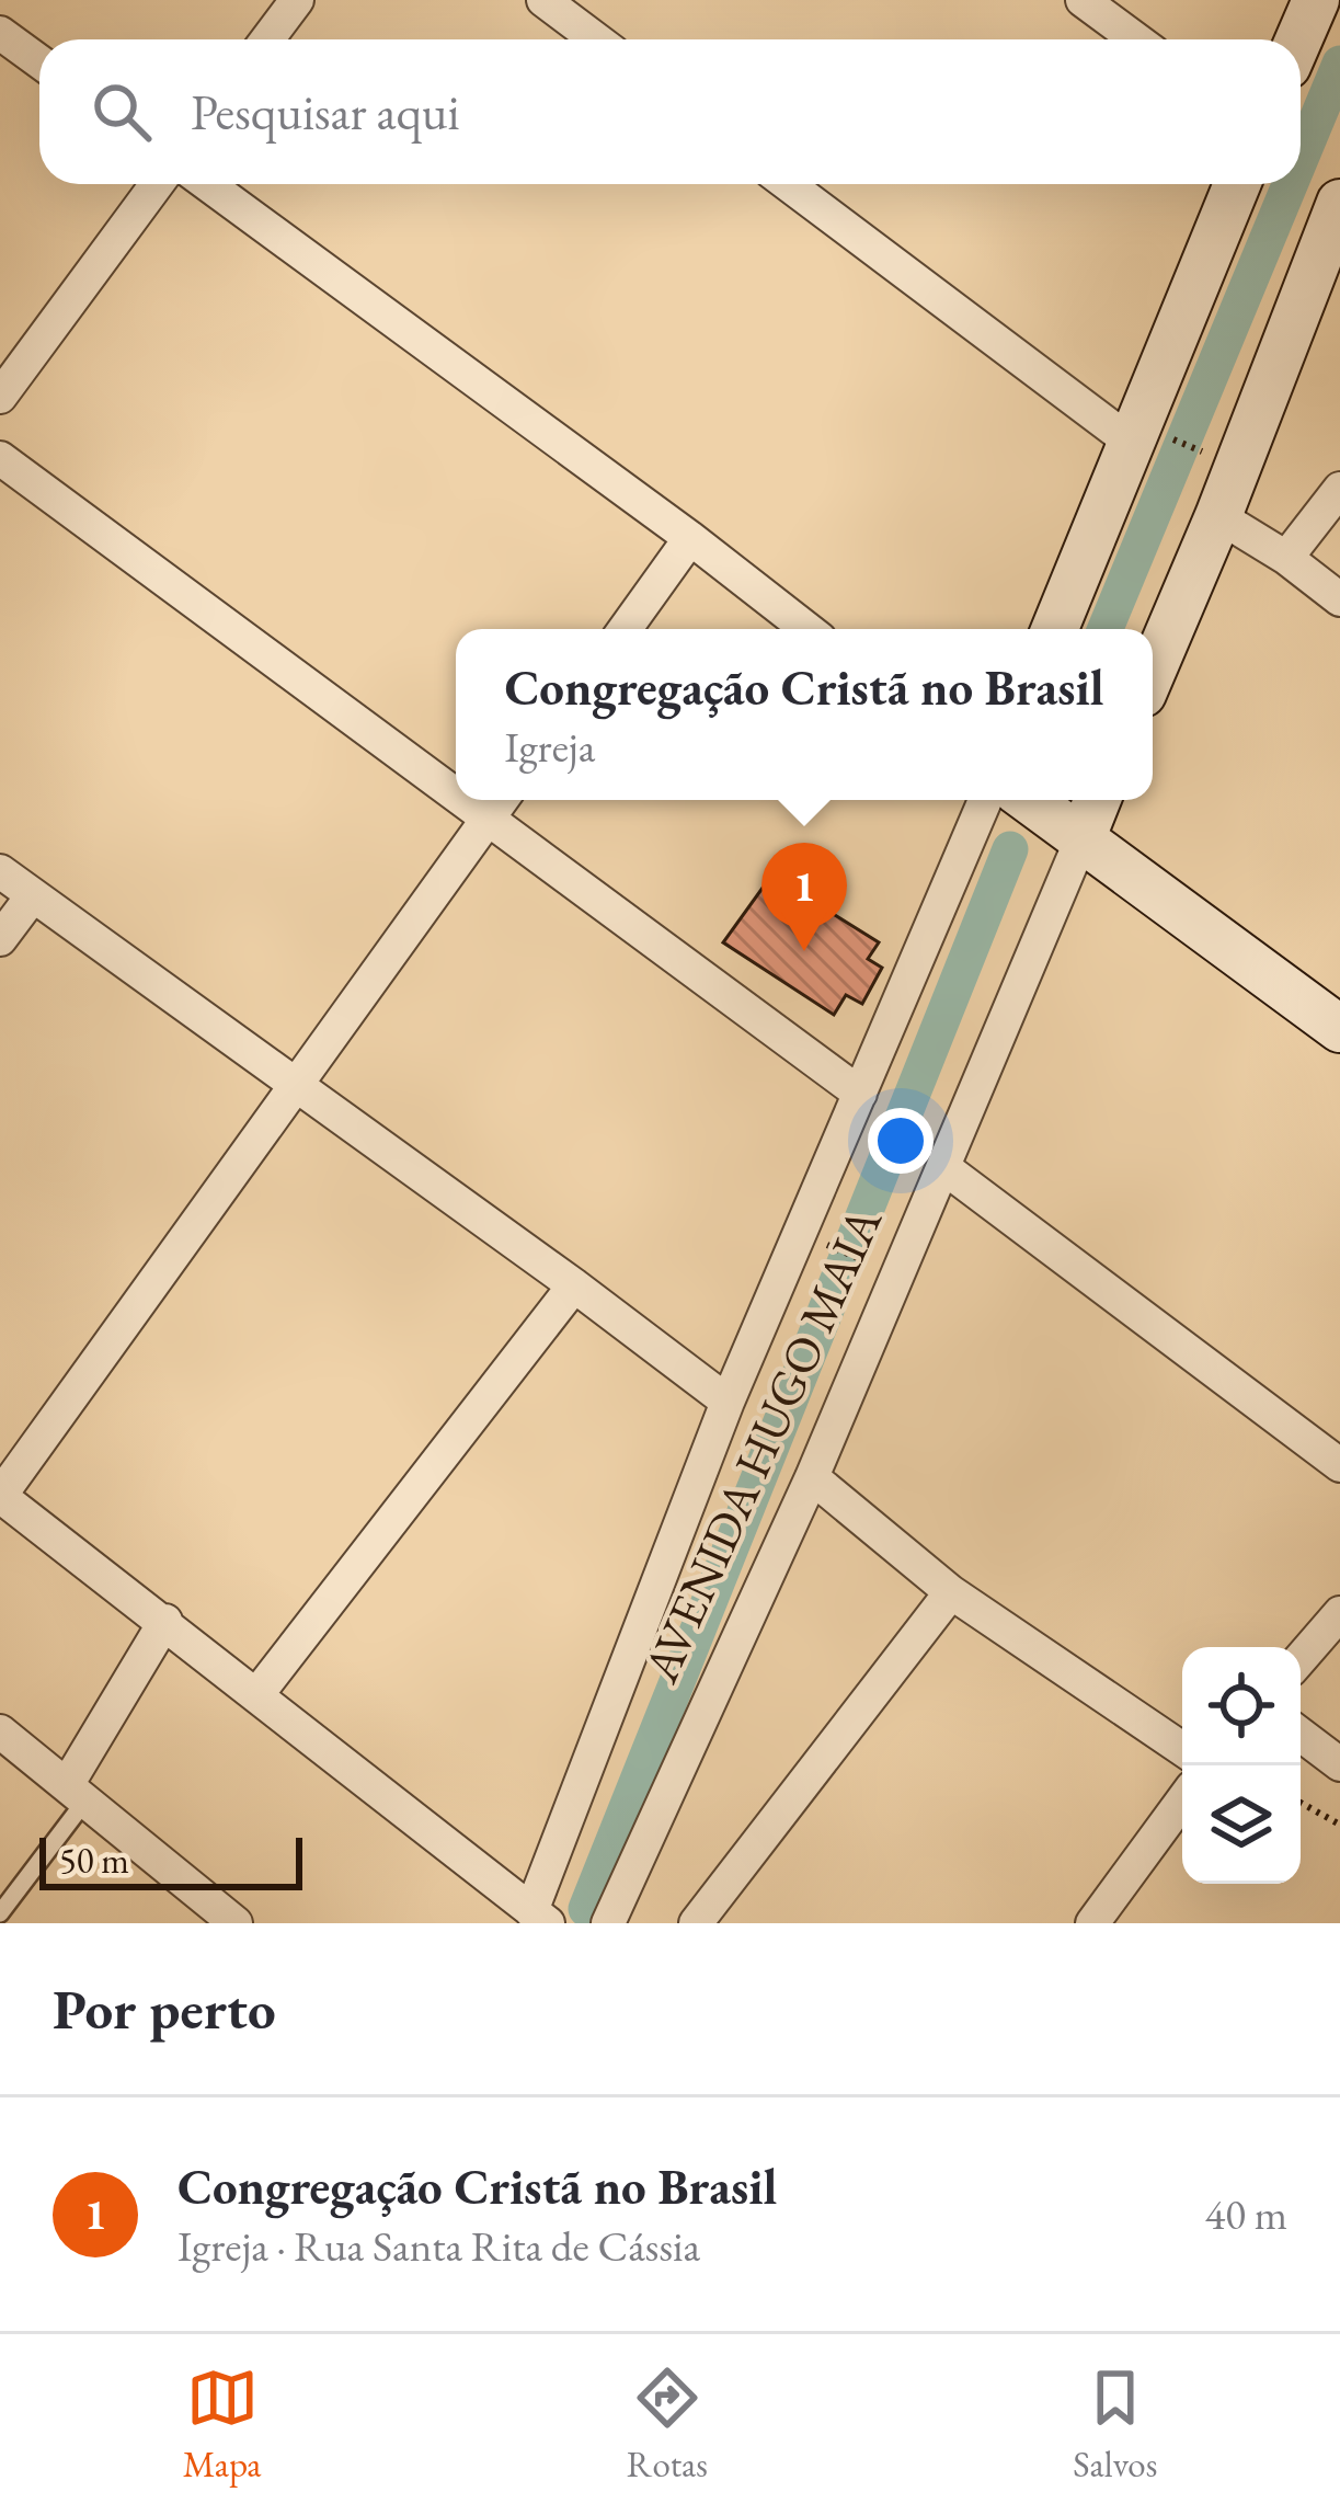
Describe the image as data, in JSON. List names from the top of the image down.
{
  "streets": {
    "street": ["AVENIDA HUGO MAIA"]
  },
  "scale_bar": "50 m",
  "page": {
    "search": "Pesquisar aqui",
    "popup": ["Congregação Cristã no Brasil", "Igreja"],
    "pins": "1",
    "scale": "50 m",
    "heading": "Por perto",
    "list": [
      {
        "mark": "1",
        "name": "Congregação Cristã no Brasil",
        "note": "Igreja · Rua Santa Rita de Cássia",
        "value": "40 m"
      }
    ],
    "nav": ["Mapa", "Rotas", "Salvos"]
  }
}
